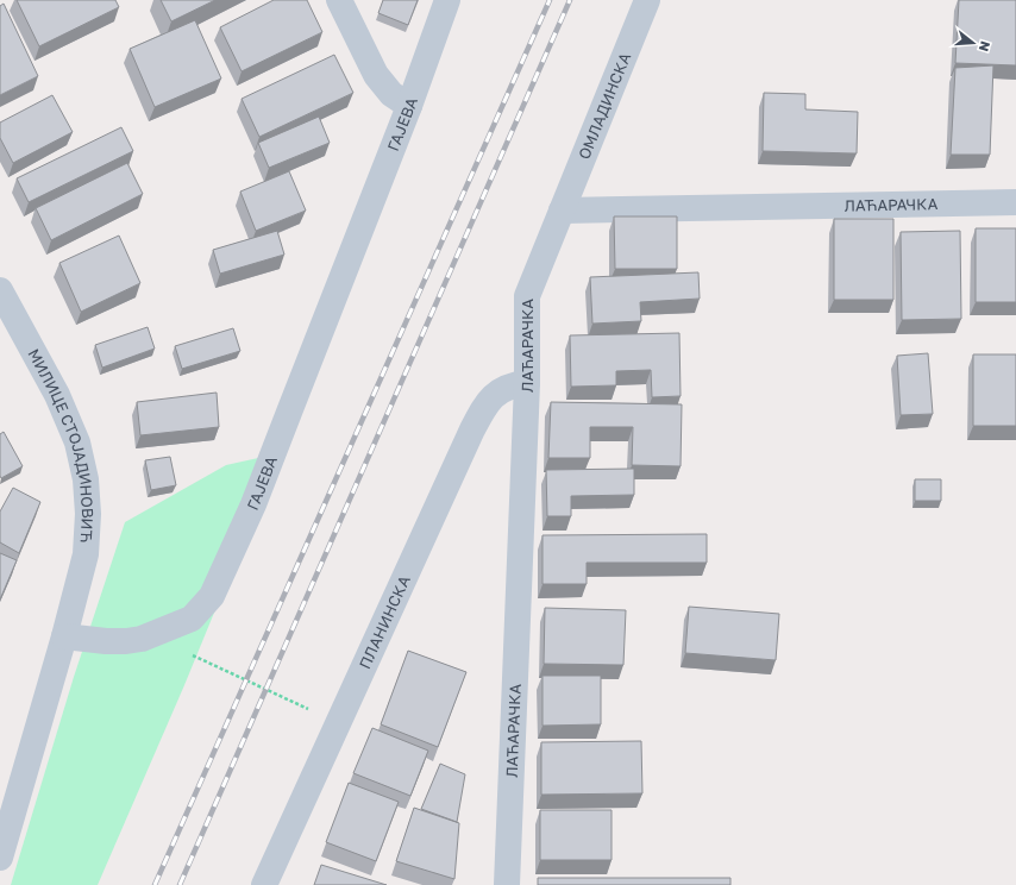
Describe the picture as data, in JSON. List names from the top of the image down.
{
  "streets": {
    "street": [
      "ОМЛАДИНСКА",
      "ГАЈЕВА",
      "ЛАЋАРАЧКА",
      "МИЛИЦЕ СТОЈАДИНОВИЋ",
      "ПЛАНИНСКА"
    ]
  },
  "crossings": [
    ["ОМЛАДИНСКА", "ЛАЋАРАЧКА"],
    ["ГАЈЕВА", "МИЛИЦЕ СТОЈАДИНОВИЋ"],
    ["ЛАЋАРАЧКА", "ПЛАНИНСКА"]
  ],
  "north": "right"
}
